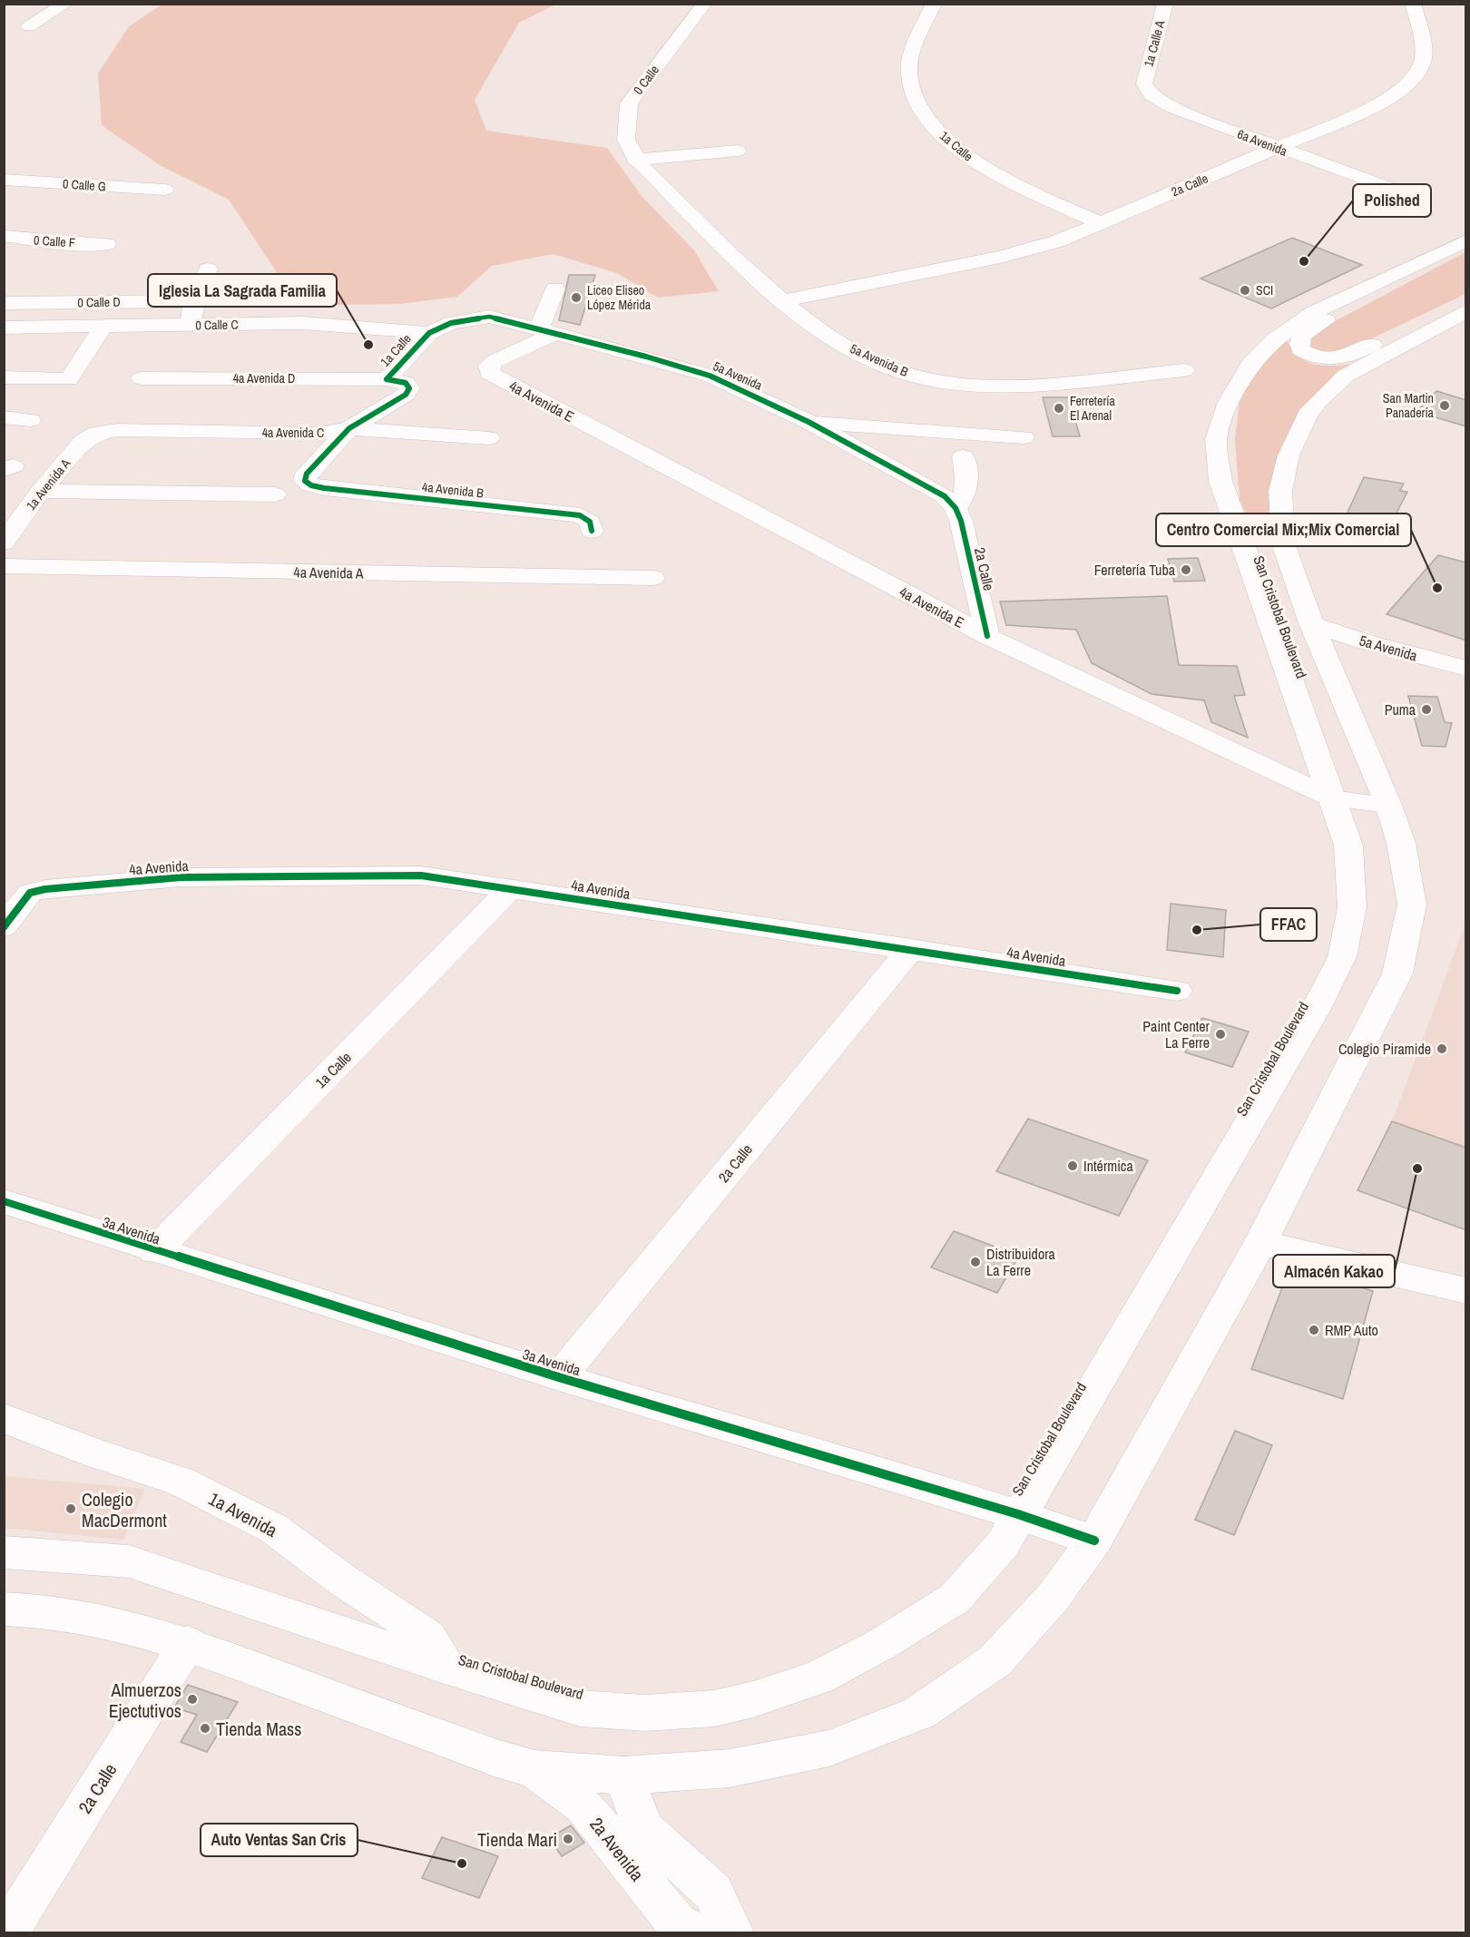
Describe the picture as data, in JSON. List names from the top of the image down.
{
  "streets": {
    "street": [
      "1a Calle A",
      "0 Calle",
      "6a Avenida",
      "1a Calle",
      "0 Calle G",
      "2a Calle",
      "0 Calle F",
      "0 Calle D",
      "0 Calle C",
      "5a Avenida B",
      "5a Avenida",
      "4a Avenida D",
      "4a Avenida E",
      "4a Avenida C",
      "1a Avenida A",
      "4a Avenida B",
      "4a Avenida A",
      "San Cristobal Boulevard",
      "4a Avenida",
      "3a Avenida",
      "1a Avenida",
      "2a Avenida"
    ]
  },
  "crossings": [
    ["1a Calle A", "6a Avenida"],
    ["0 Calle", "5a Avenida B"],
    ["6a Avenida", "2a Calle"],
    ["1a Calle", "2a Calle"],
    ["1a Calle", "0 Calle C"],
    ["1a Calle", "5a Avenida"],
    ["1a Calle", "4a Avenida D"],
    ["1a Calle", "4a Avenida C"],
    ["1a Calle", "4a Avenida B"],
    ["1a Calle", "4a Avenida"],
    ["1a Calle", "3a Avenida"],
    ["2a Calle", "5a Avenida B"],
    ["2a Calle", "5a Avenida"],
    ["2a Calle", "4a Avenida E"],
    ["2a Calle", "San Cristobal Boulevard"],
    ["2a Calle", "4a Avenida"],
    ["2a Calle", "3a Avenida"],
    ["5a Avenida", "4a Avenida E"],
    ["5a Avenida", "San Cristobal Boulevard"],
    ["4a Avenida E", "San Cristobal Boulevard"],
    ["4a Avenida C", "1a Avenida A"],
    ["San Cristobal Boulevard", "3a Avenida"],
    ["San Cristobal Boulevard", "1a Avenida"],
    ["San Cristobal Boulevard", "2a Avenida"]
  ],
  "places": [
    "Polished",
    "SCI",
    "Liceo Eliseo López Mérida",
    "Iglesia La Sagrada Familia",
    "San Martin Panadería",
    "Ferretería El Arenal",
    "Ferretería Tuba",
    "Centro Comercial Mix;Mix Comercial",
    "Puma",
    "FFAC",
    "Paint Center La Ferre",
    "Colegio Piramide",
    "Intérmica",
    "Almacén Kakao",
    "Distribuidora La Ferre",
    "RMP Auto",
    "Colegio MacDermont",
    "Almuerzos Ejectutivos",
    "Tienda Mass",
    "Tienda Mari",
    "Auto Ventas San Cris"
  ]
}
